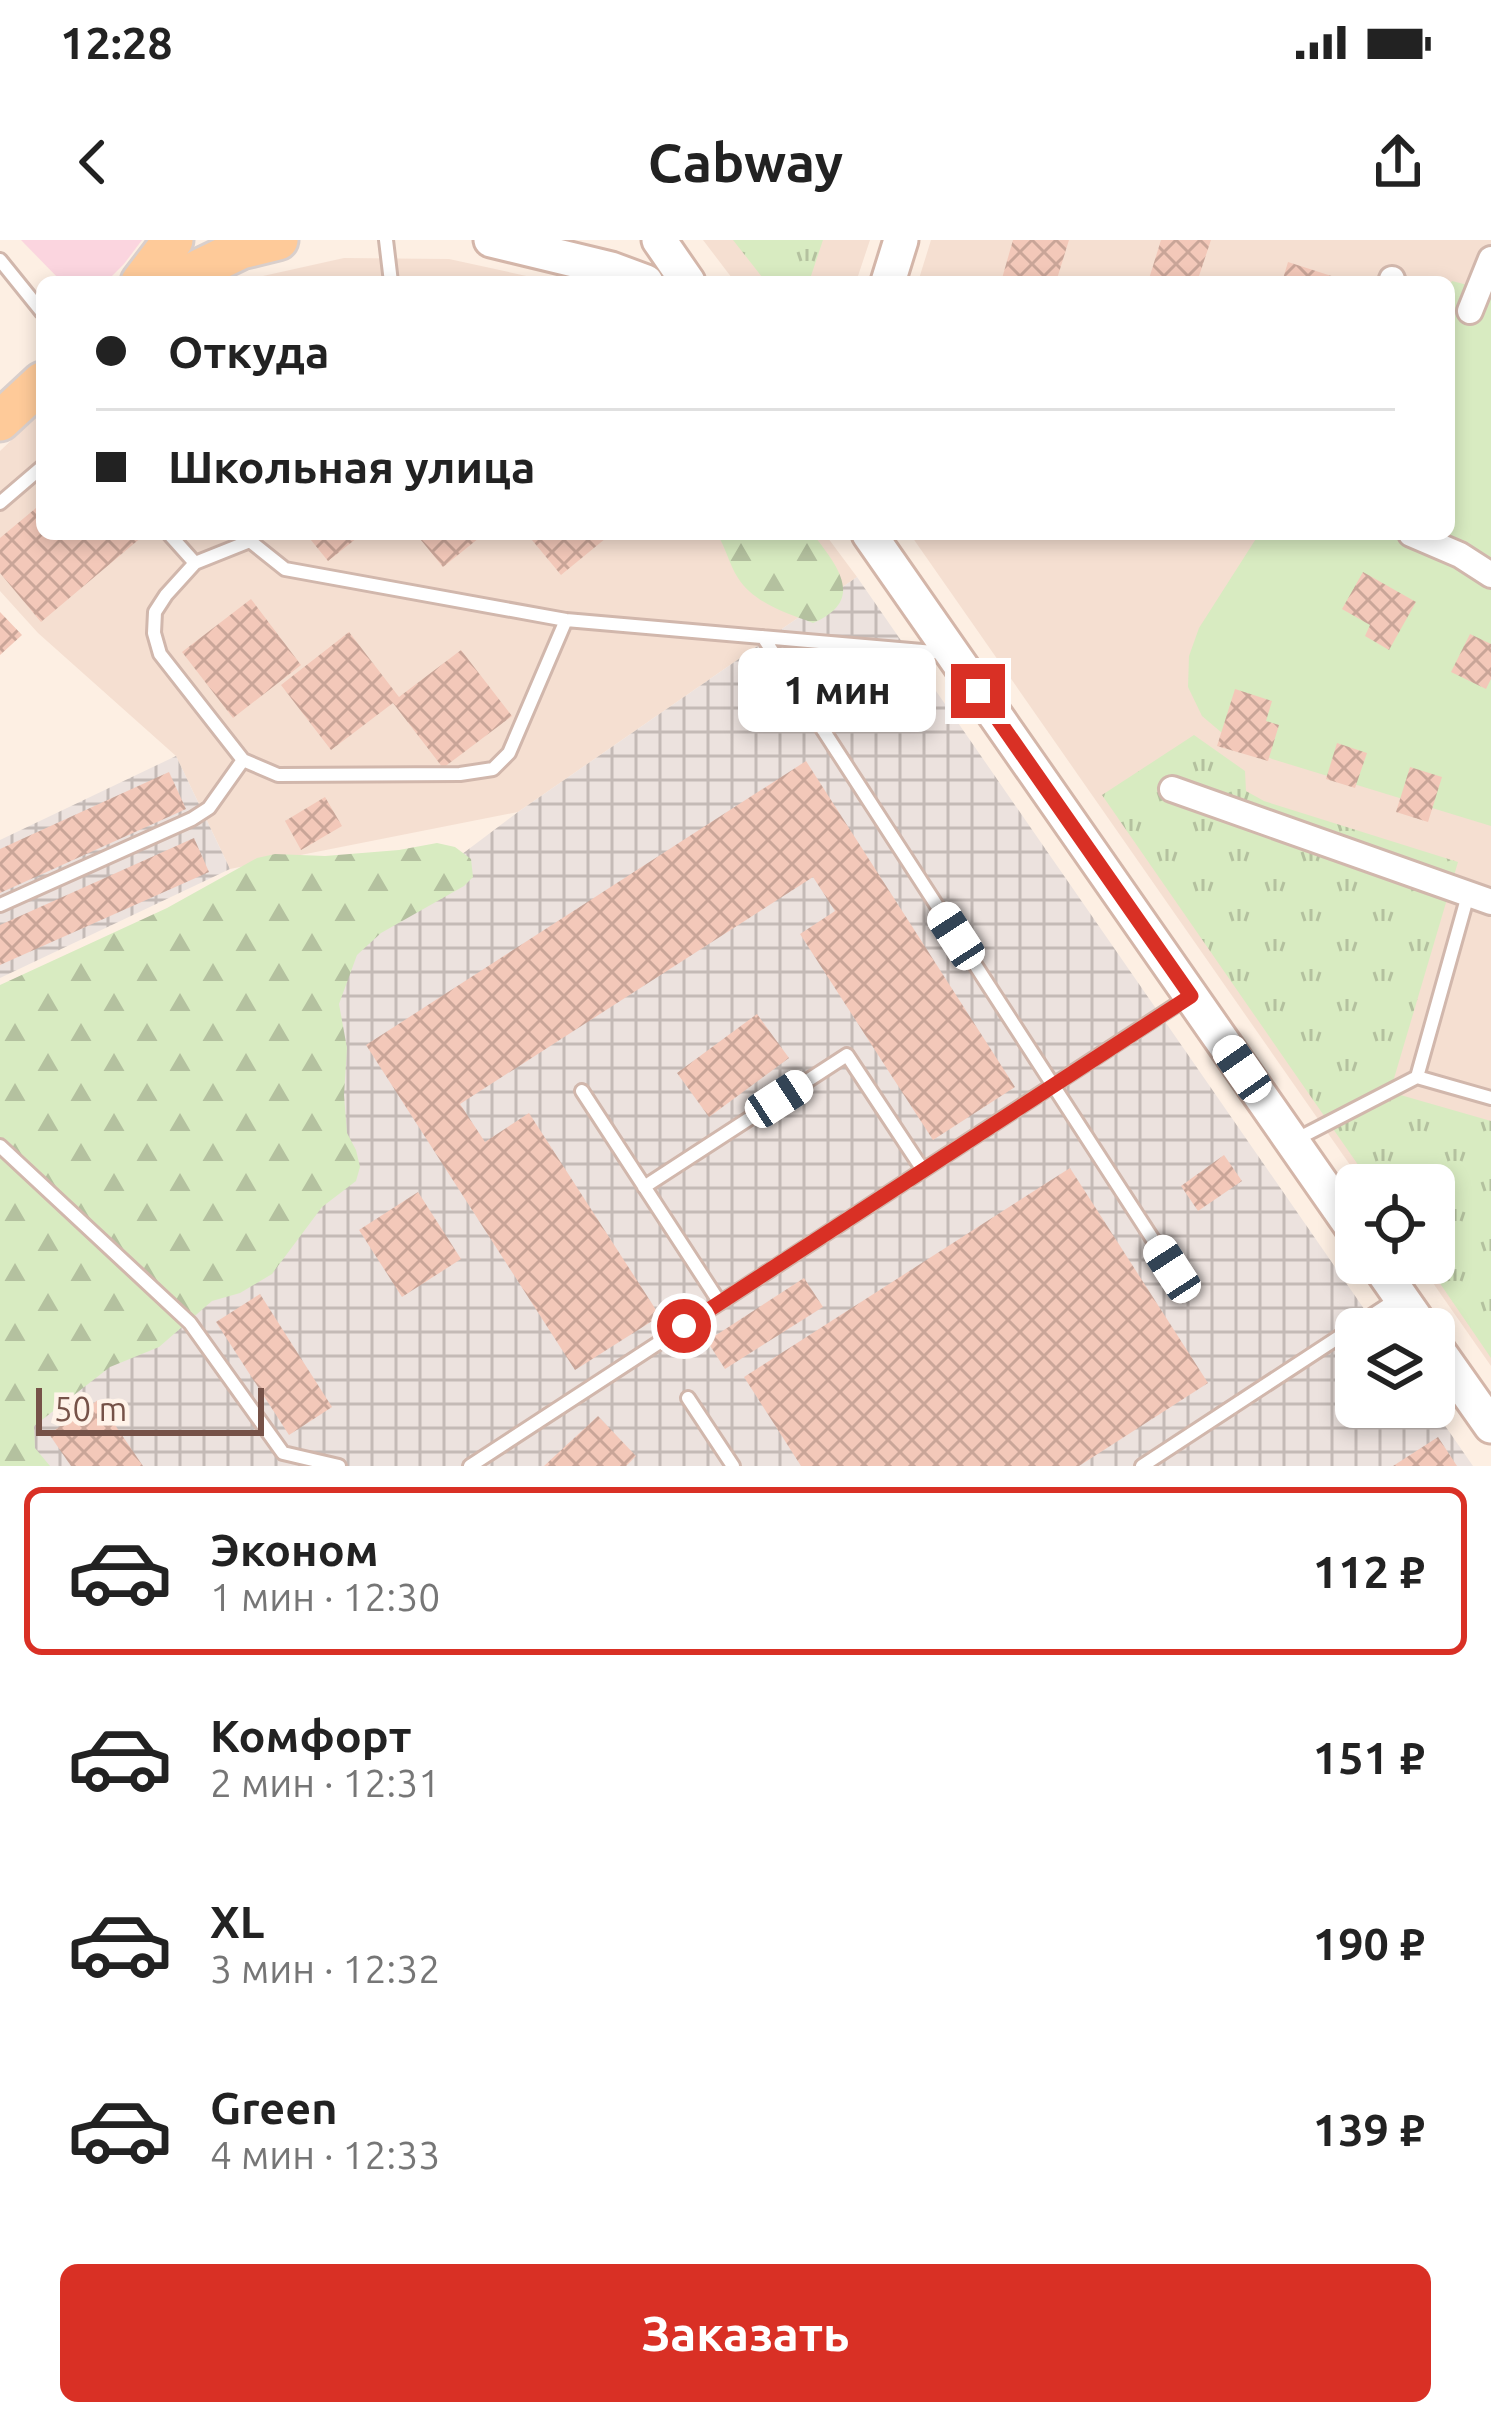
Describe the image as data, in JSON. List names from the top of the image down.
{
  "scale_bar": "50 m",
  "page": {
    "status": "12:28",
    "header": "Cabway",
    "banner": ["Откуда", "Школьная улица"],
    "bubble": "1 мин",
    "scale": "50 m",
    "list": [
      {
        "name": "Эконом",
        "note": "1 мин · 12:30",
        "value": "112 ₽"
      },
      {
        "name": "Комфорт",
        "note": "2 мин · 12:31",
        "value": "151 ₽"
      },
      {
        "name": "XL",
        "note": "3 мин · 12:32",
        "value": "190 ₽"
      },
      {
        "name": "Green",
        "note": "4 мин · 12:33",
        "value": "139 ₽"
      }
    ],
    "buttons": "Заказать"
  }
}
